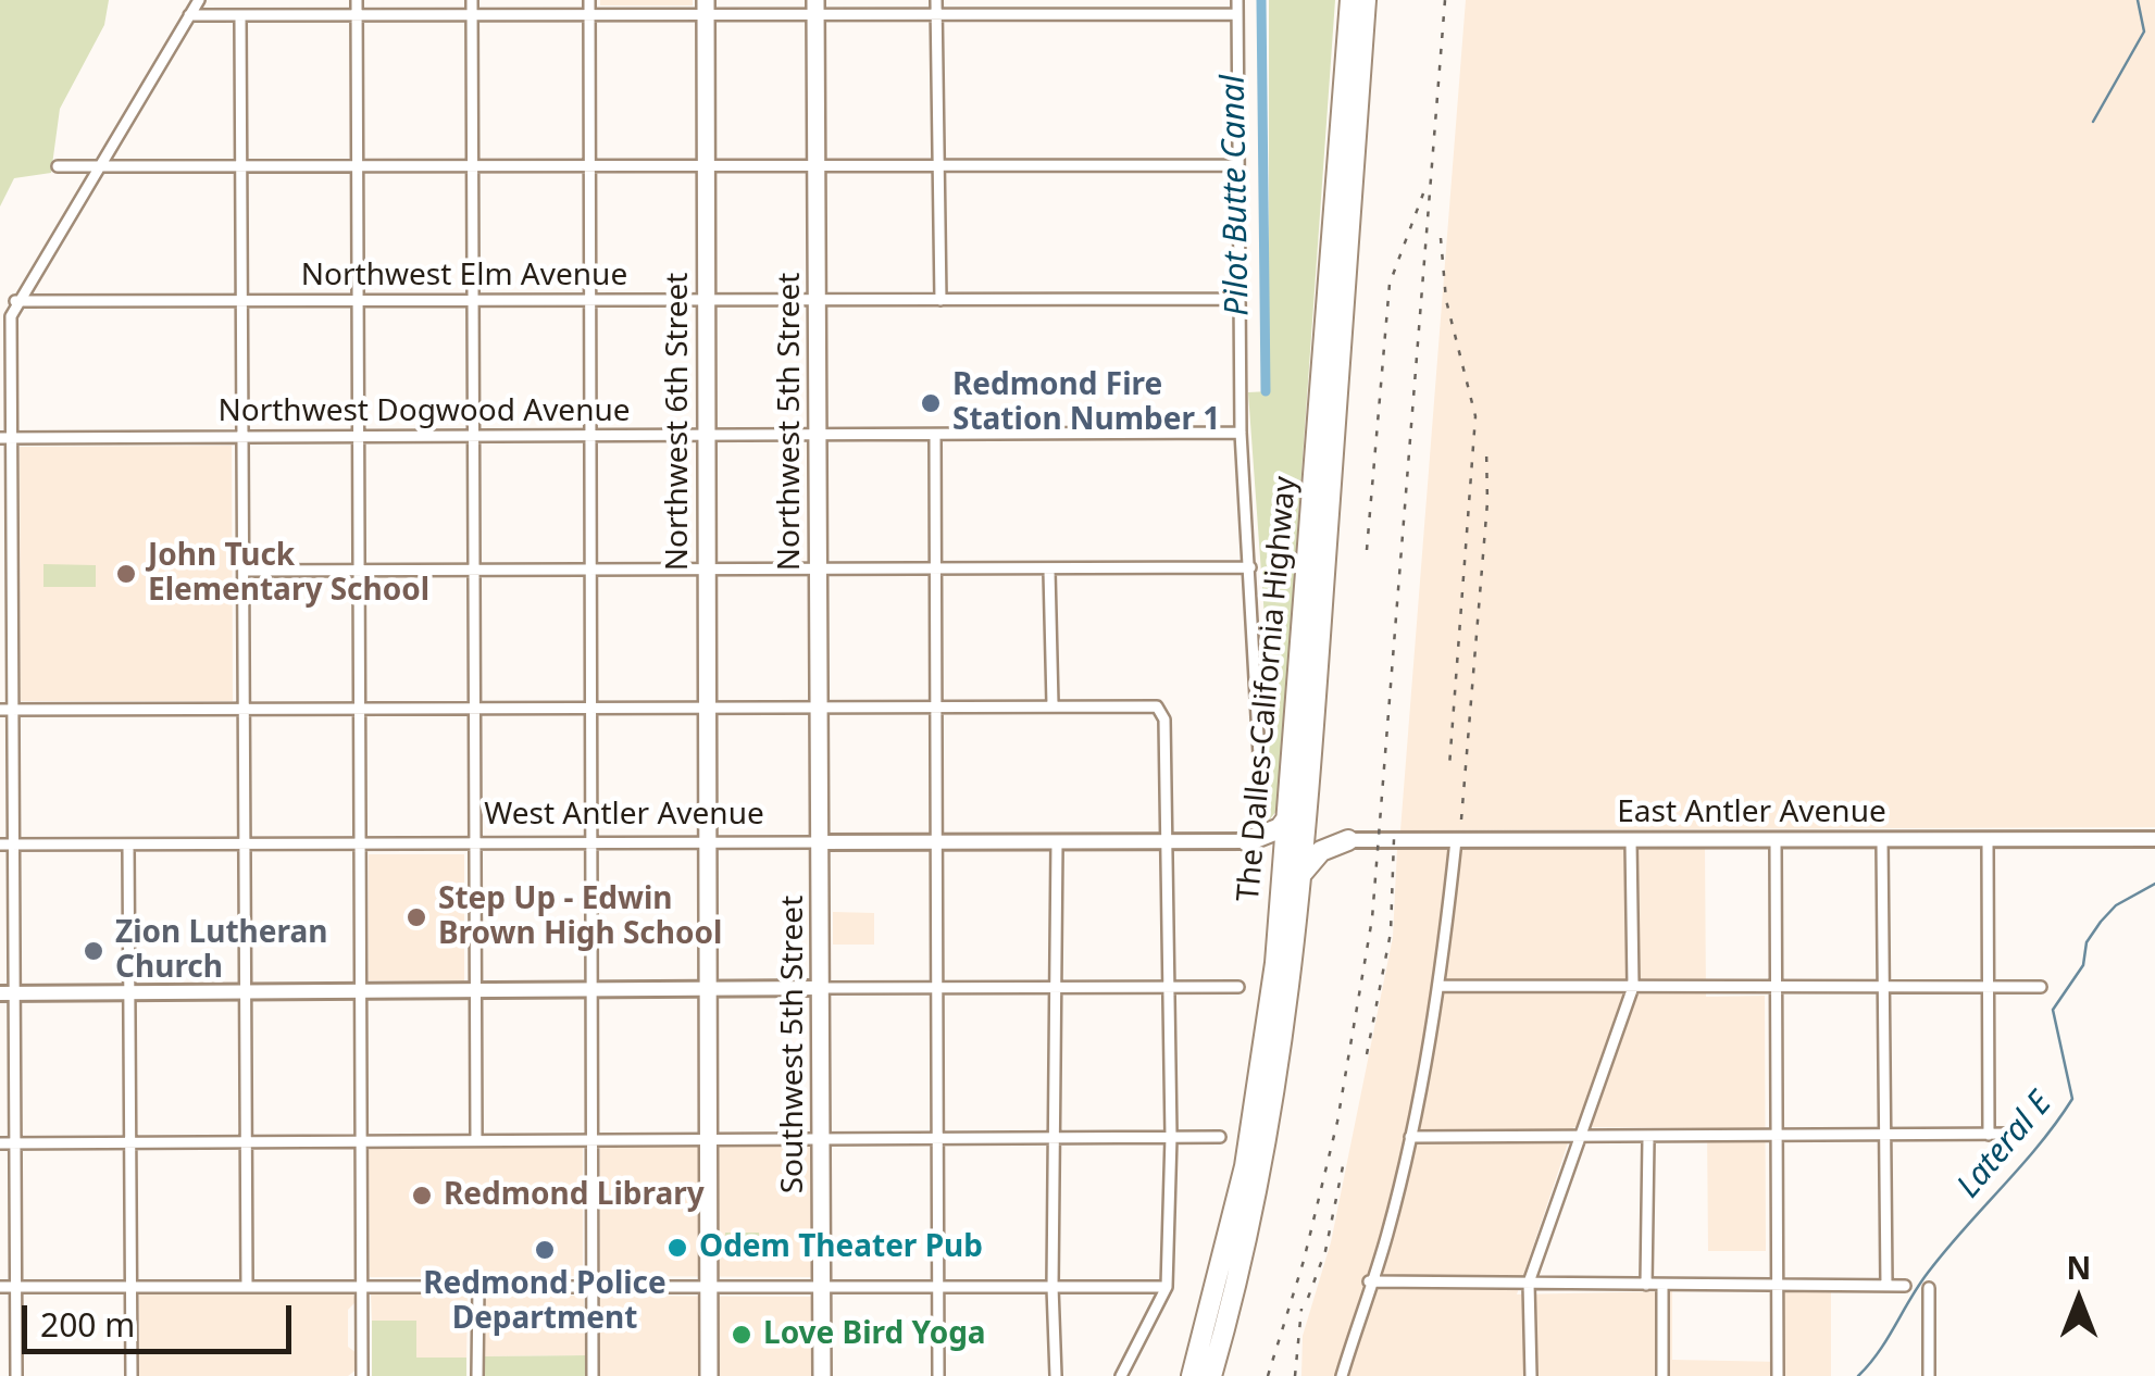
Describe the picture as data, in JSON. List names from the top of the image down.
{
  "streets": {
    "highway": ["The Dalles-California Highway"],
    "main road": ["Northwest 6th Street", "Northwest 5th Street", "Southwest 5th Street"],
    "street": [
      "Northwest Elm Avenue",
      "Northwest Dogwood Avenue",
      "East Antler Avenue",
      "West Antler Avenue"
    ]
  },
  "crossings": [
    ["Northwest Elm Avenue", "Northwest 6th Street"],
    ["Northwest Elm Avenue", "Northwest 5th Street"],
    ["Northwest Dogwood Avenue", "Northwest 6th Street"],
    ["Northwest Dogwood Avenue", "Northwest 5th Street"],
    ["Northwest 6th Street", "West Antler Avenue"],
    ["Northwest 5th Street", "West Antler Avenue"],
    ["Northwest 5th Street", "Southwest 5th Street"],
    ["West Antler Avenue", "Southwest 5th Street"]
  ],
  "water": ["Pilot Butte Canal", "Lateral E"],
  "places": [
    "Redmond Fire Station Number 1",
    "John Tuck Elementary School",
    "Step Up - Edwin Brown High School",
    "Zion Lutheran Church",
    "Redmond Library",
    "Odem Theater Pub",
    "Redmond Police Department",
    "Love Bird Yoga"
  ],
  "scale_bar": "200 m",
  "north": "top"
}
